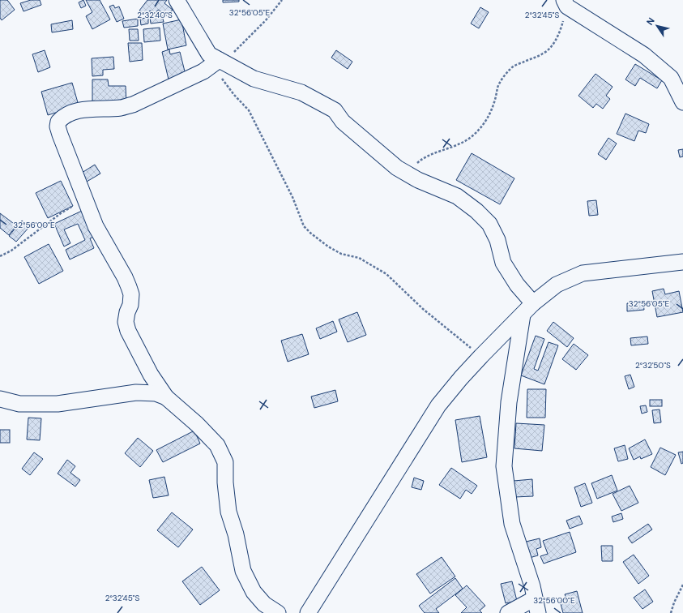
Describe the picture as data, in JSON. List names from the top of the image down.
{
  "north": "top left",
  "coordinates": [
    "32°56'05\"E",
    "2°32'40\"S",
    "2°32'45\"S",
    "32°56'00\"E",
    "2°32'50\"S"
  ]
}
